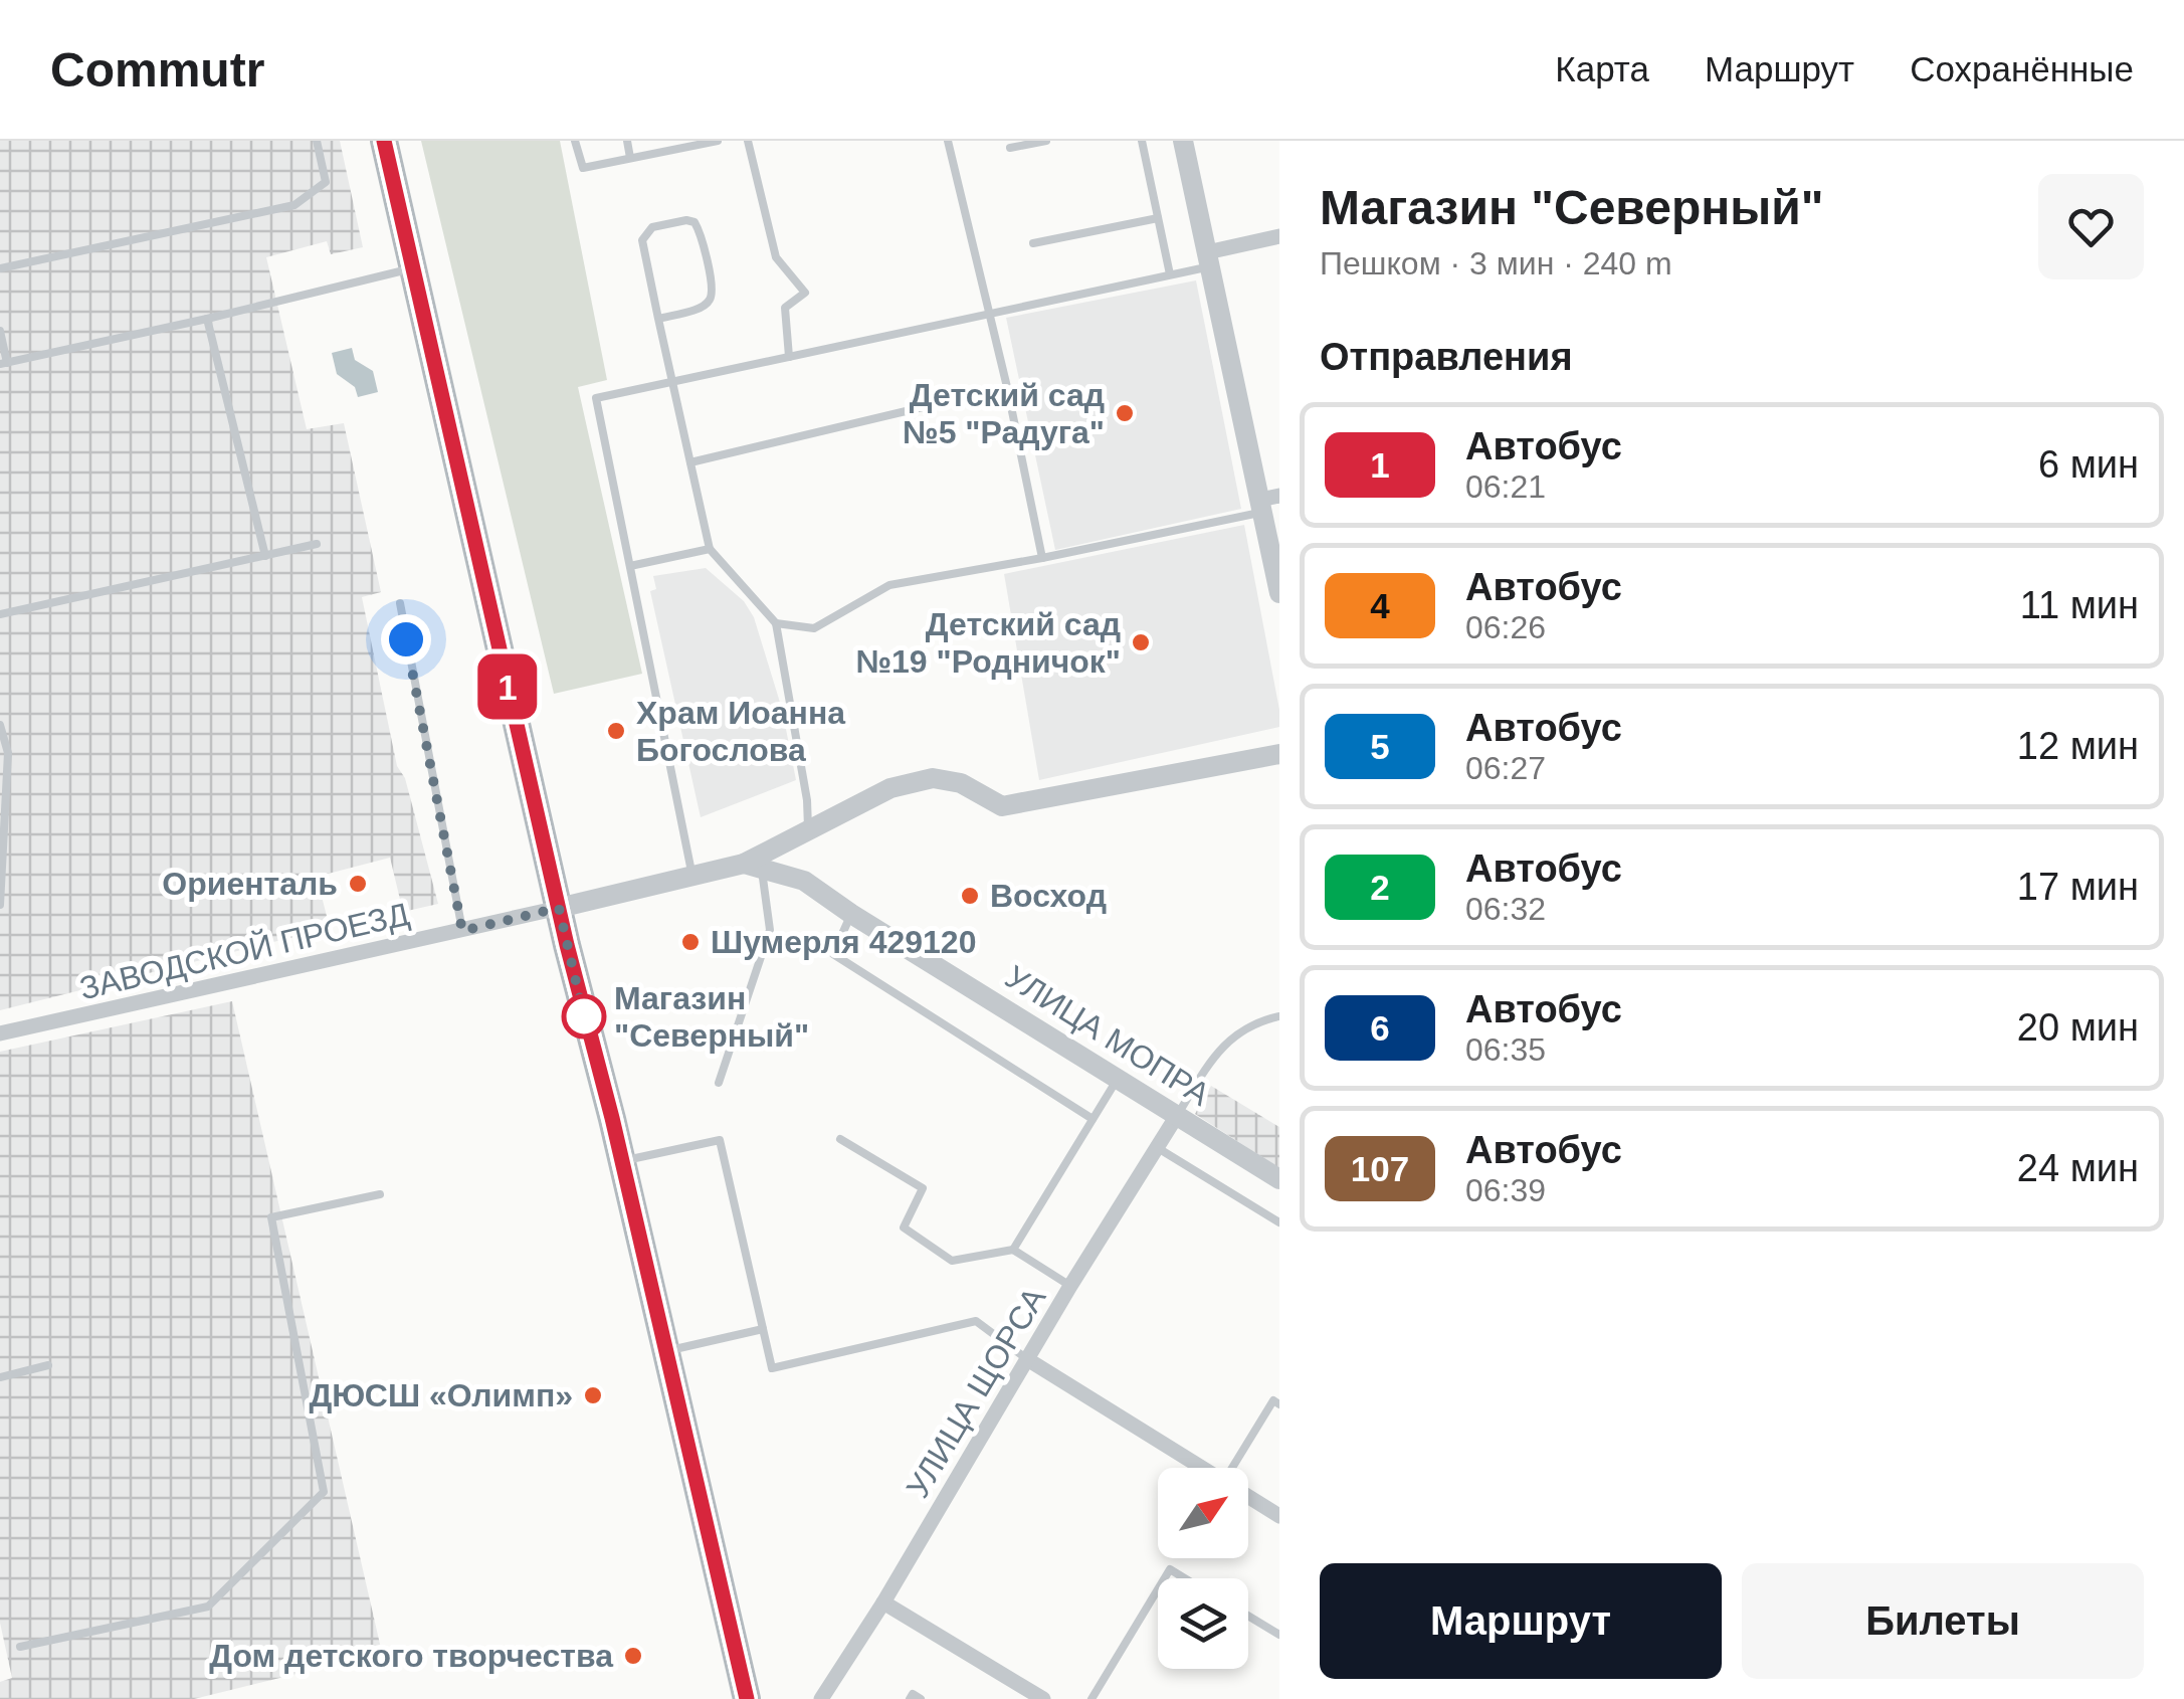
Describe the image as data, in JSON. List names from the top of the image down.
{
  "streets": {
    "street": ["ЗАВОДСКОЙ ПРОЕЗД", "УЛИЦА МОПРА", "УЛИЦА ЩОРСА"]
  },
  "crossings": [
    ["УЛИЦА МОПРА", "УЛИЦА ЩОРСА"]
  ],
  "places": [
    "Детский сад №5 \"Радуга\"",
    "Детский сад №19 \"Родничок\"",
    "Храм Иоанна Богослова",
    "Ориенталь",
    "Восход",
    "Шумерля 429120",
    "Магазин \"Северный\"",
    "ДЮСШ «Олимп»",
    "Дом детского творчества"
  ],
  "lines": ["bus line 1"],
  "north": "top right",
  "page": {
    "header": "Commutr",
    "nav": ["Карта", "Маршрут", "Сохранённые"],
    "on_map": "1",
    "heading": [
      ["Магазин \"Северный\"", "Пешком · 3 мин · 240 m"],
      "Отправления"
    ],
    "list": [
      {
        "mark": "1",
        "name": "Автобус",
        "note": "06:21",
        "value": "6 мин"
      },
      {
        "mark": "4",
        "name": "Автобус",
        "note": "06:26",
        "value": "11 мин"
      },
      {
        "mark": "5",
        "name": "Автобус",
        "note": "06:27",
        "value": "12 мин"
      },
      {
        "mark": "2",
        "name": "Автобус",
        "note": "06:32",
        "value": "17 мин"
      },
      {
        "mark": "6",
        "name": "Автобус",
        "note": "06:35",
        "value": "20 мин"
      },
      {
        "mark": "107",
        "name": "Автобус",
        "note": "06:39",
        "value": "24 мин"
      }
    ],
    "buttons": ["Маршрут", "Билеты"]
  }
}
